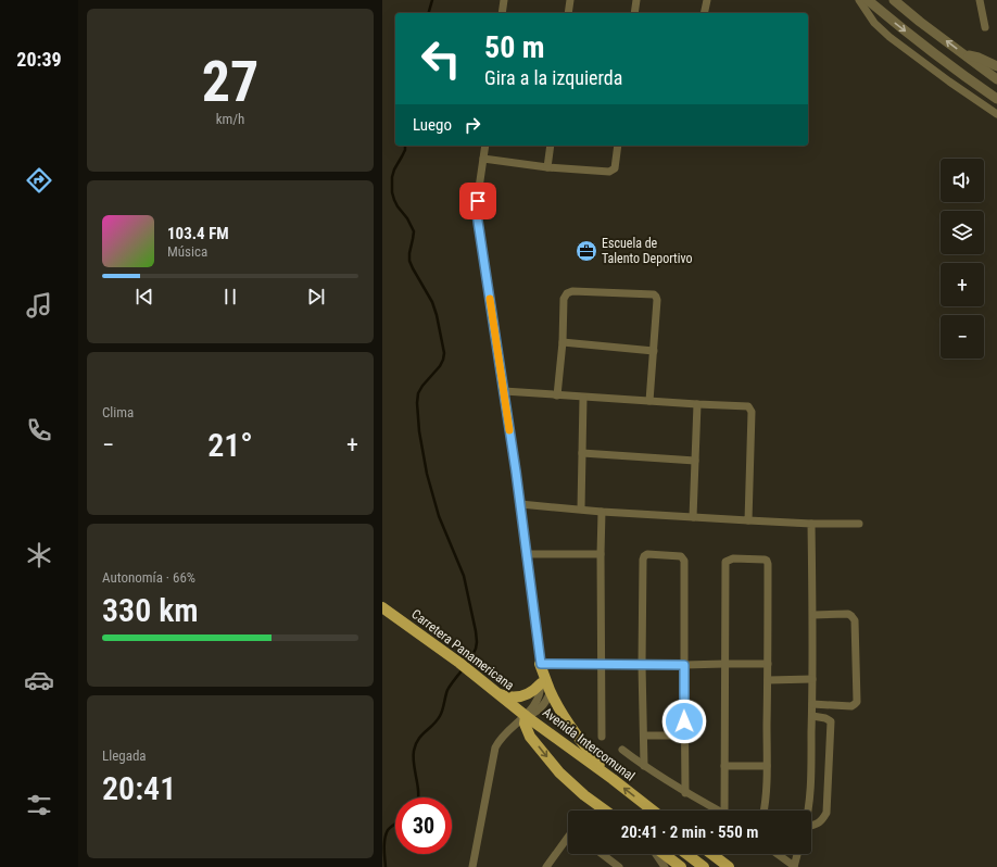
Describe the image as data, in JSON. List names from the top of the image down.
{
  "streets": {
    "main road": ["Carretera Panamericana", "Avenida Intercomunal"]
  },
  "crossings": [
    ["Carretera Panamericana", "Avenida Intercomunal"]
  ],
  "places": {
    "office": ["Escuela de Talento Deportivo"]
  },
  "page": {
    "tabs": "20:39",
    "tile": [
      ["27", "km/h"],
      "Clima",
      ["Autonomía · 66%", "330 km"],
      ["Llegada", "20:41"]
    ],
    "turn": ["50 m", "Gira a la izquierda"],
    "then": "Luego",
    "map_buttons": ["+", "−"],
    "song": ["103.4 FM", "Música"],
    "heat": ["−", "21°", "+"],
    "limit": "30",
    "trip": "20:41 · 2 min · 550 m"
  }
}
